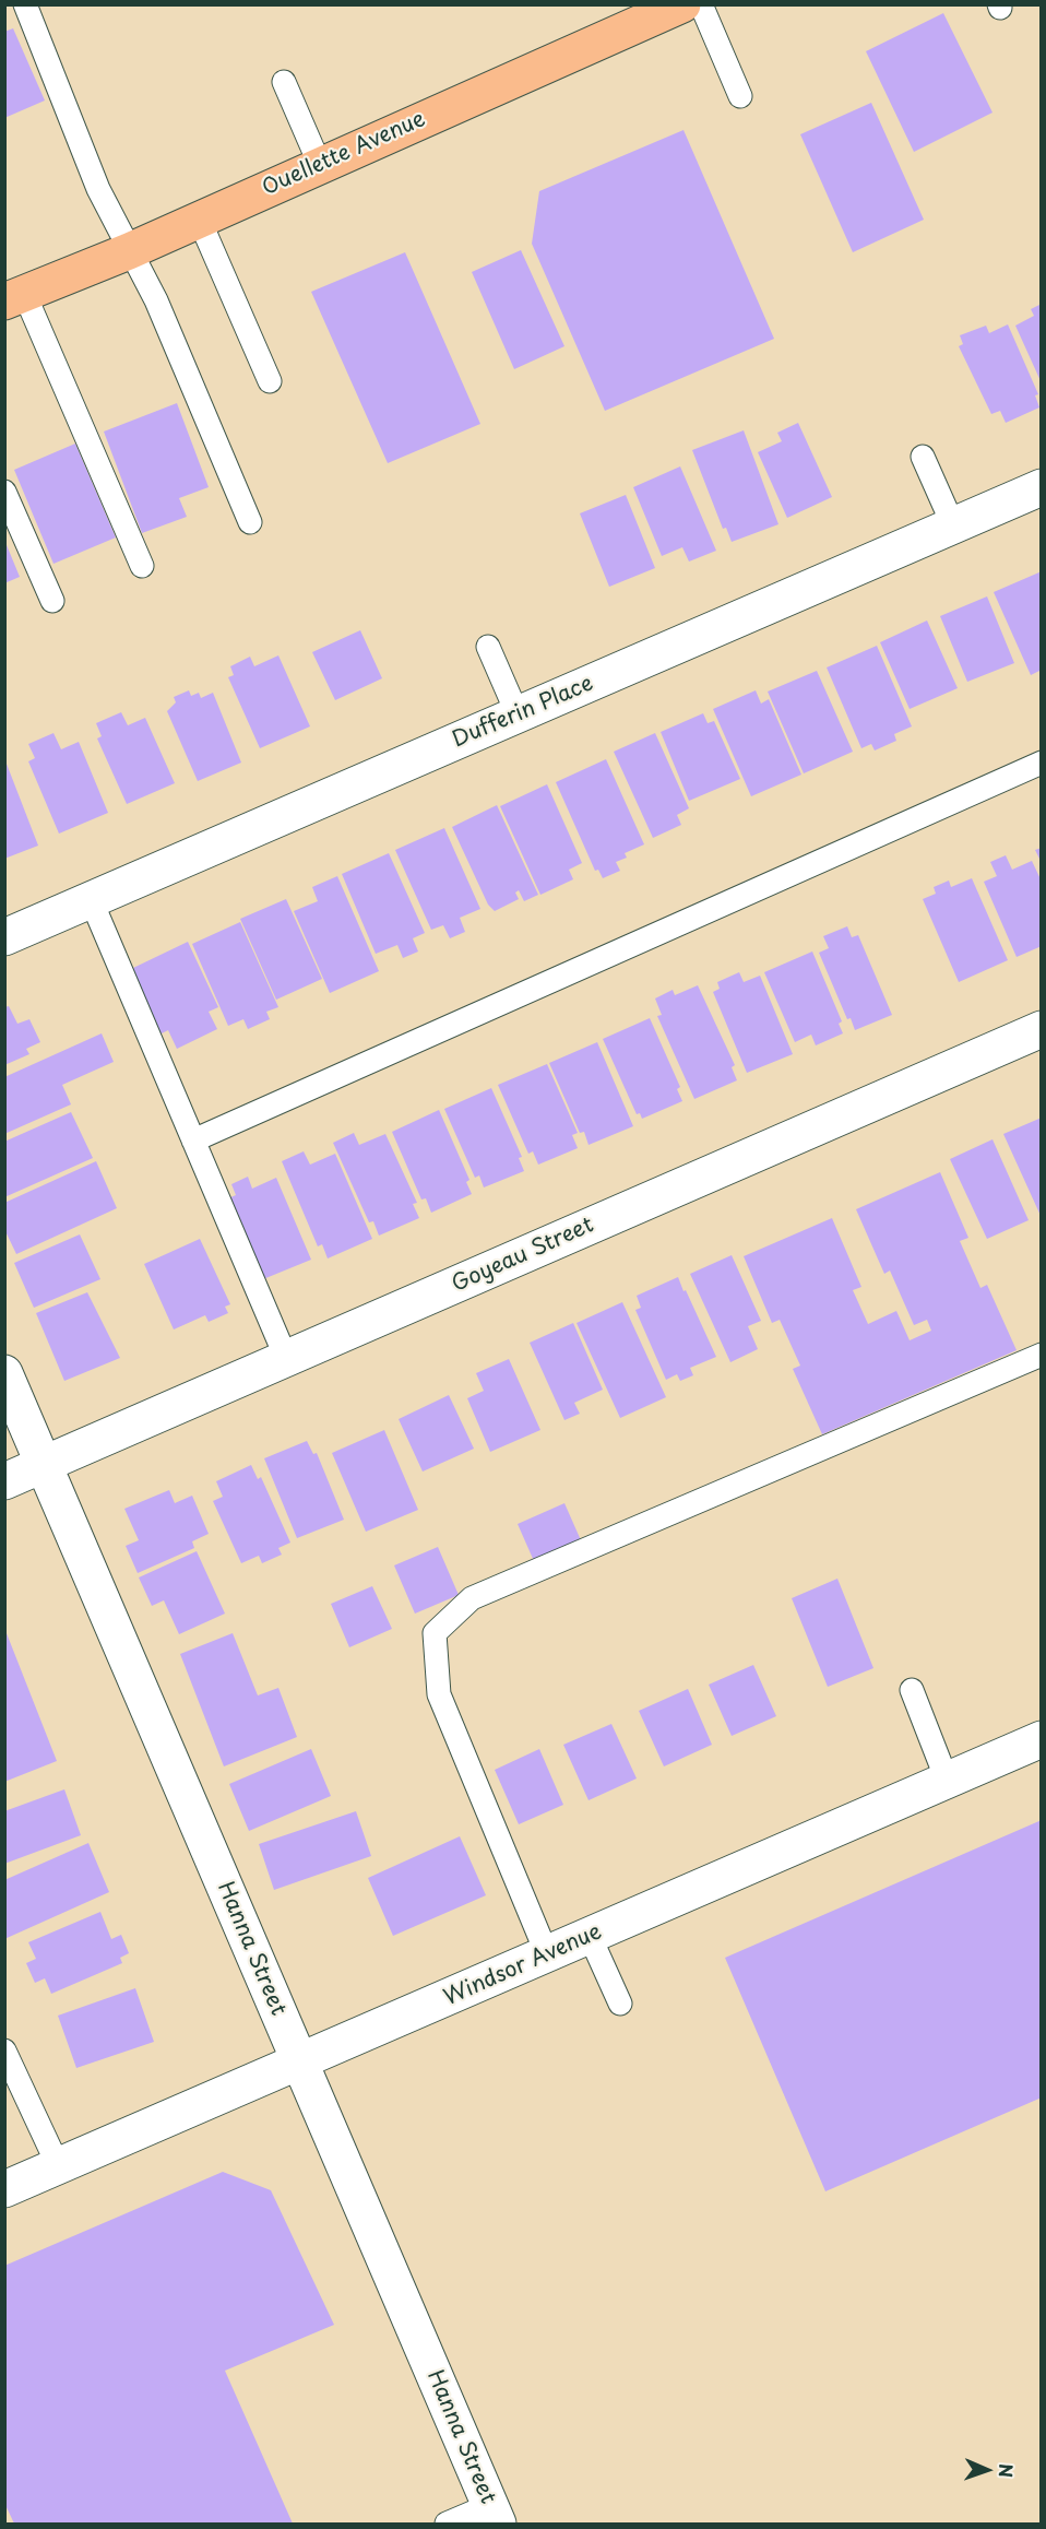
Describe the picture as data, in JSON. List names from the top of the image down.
{
  "streets": {
    "main road": ["Ouellette Avenue"],
    "street": [
      "Dufferin Place",
      "Goyeau Street",
      "Hanna Street",
      "Windsor Avenue"
    ]
  },
  "crossings": [
    ["Goyeau Street", "Hanna Street"],
    ["Hanna Street", "Windsor Avenue"]
  ],
  "north": "right"
}
